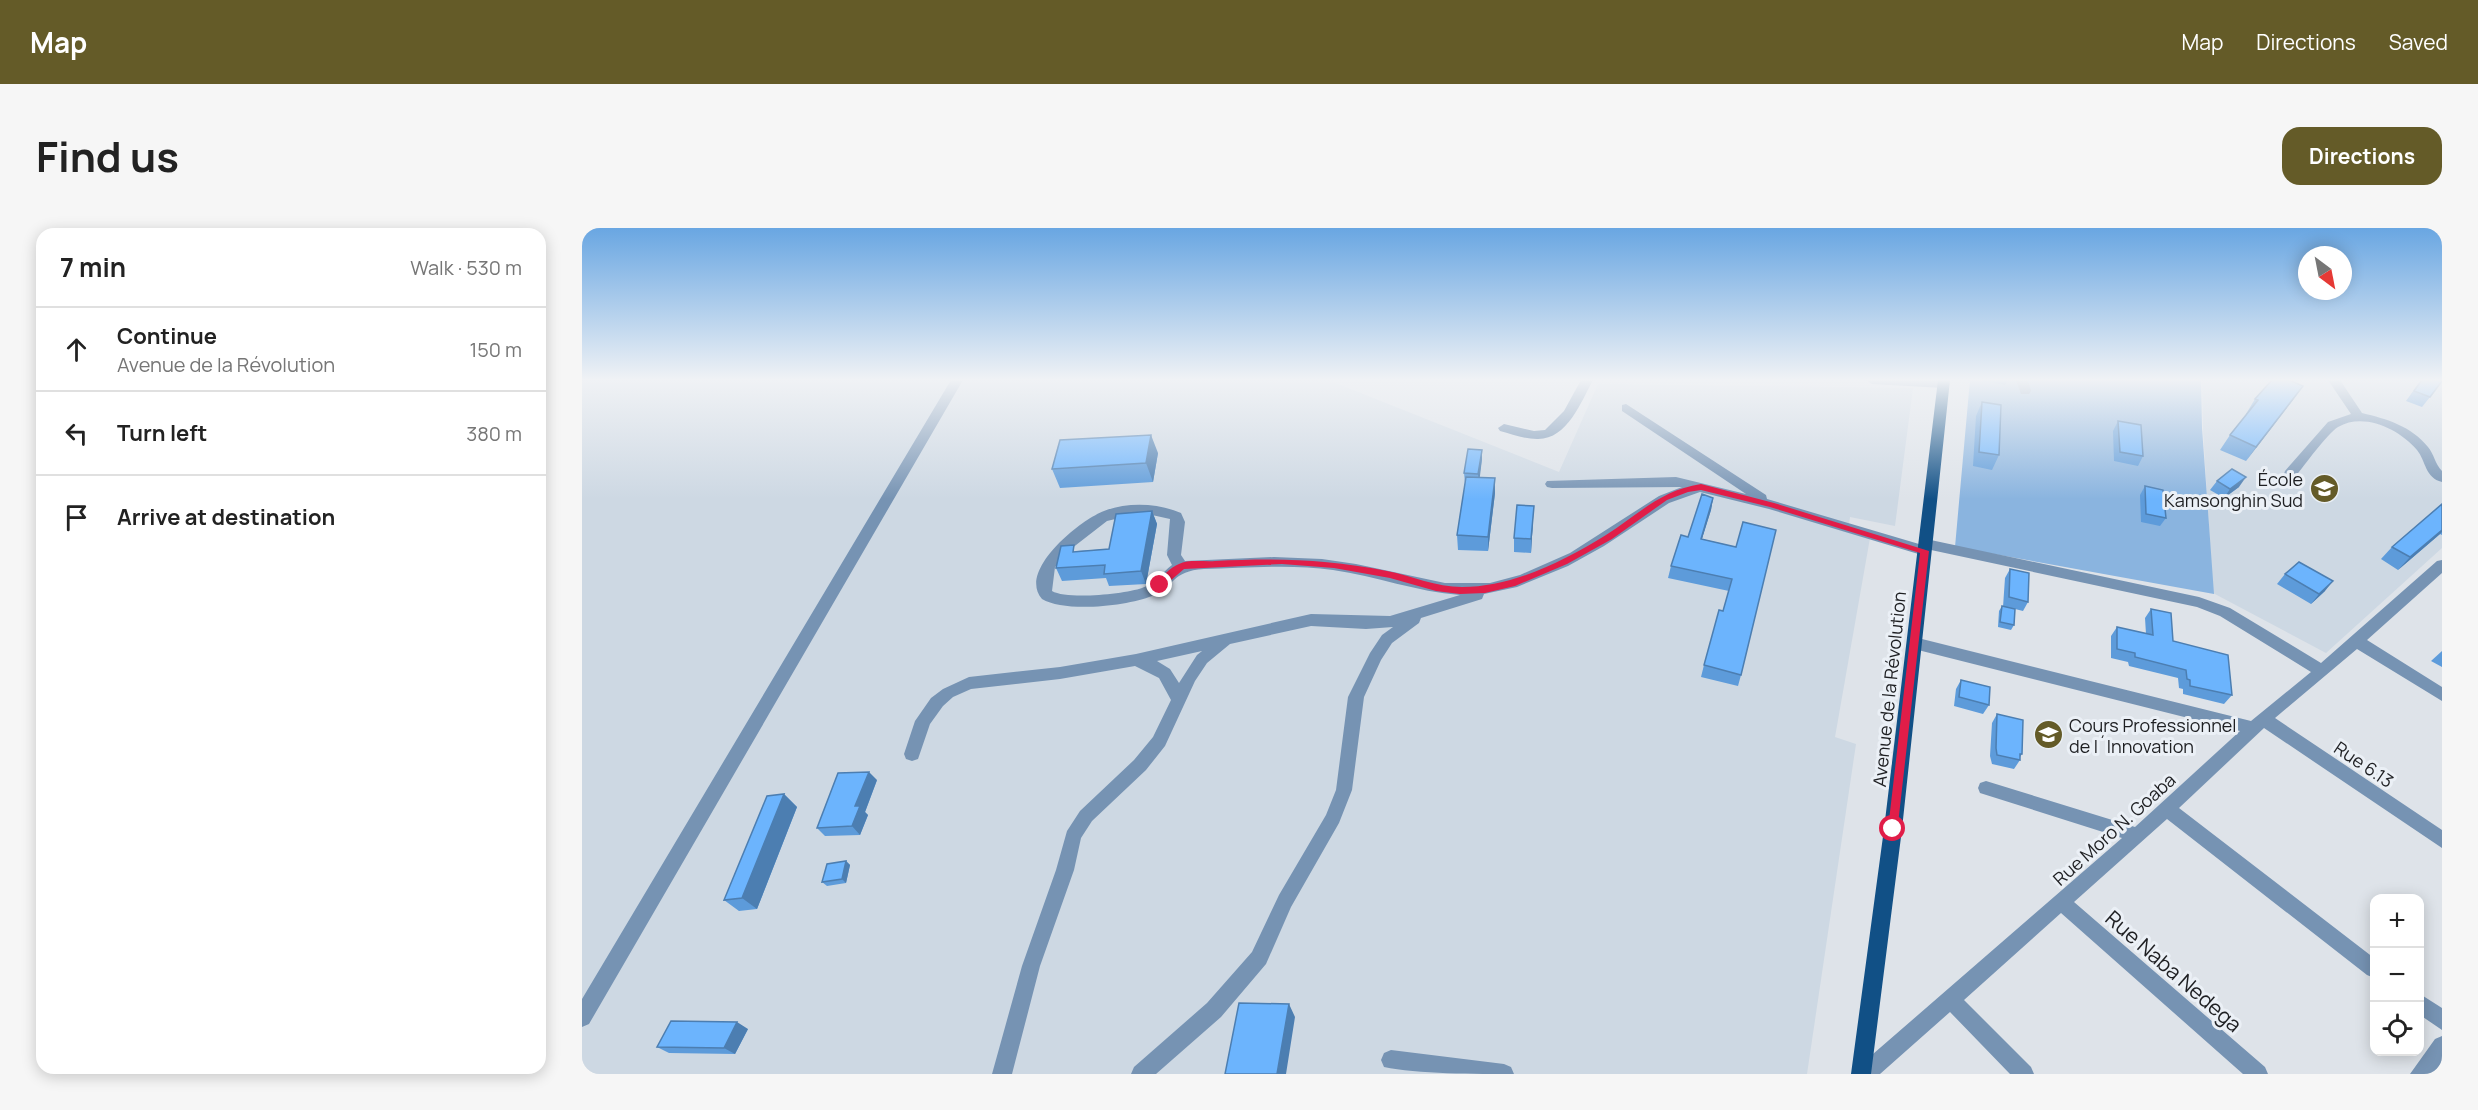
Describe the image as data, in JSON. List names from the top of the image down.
{
  "streets": {
    "main road": ["Avenue de la Révolution"],
    "street": ["Rue 6.13", "Rue Moro N. Goaba", "Rue Naba Nedega"]
  },
  "crossings": [
    ["Avenue de la Révolution", "Rue Moro N. Goaba"],
    ["Rue 6.13", "Rue Moro N. Goaba"],
    ["Rue Moro N. Goaba", "Rue Naba Nedega"]
  ],
  "places": {
    "school or university": ["École Kamsonghin Sud", "Cours Professionnel de l´Innovation"]
  },
  "north": "bottom right",
  "page": {
    "header": "Map",
    "nav": ["Map", "Directions", "Saved"],
    "title": "Find us",
    "buttons": "Directions",
    "heading": ["7 min", "Walk · 530 m"],
    "list": [
      ["Continue", "Avenue de la Révolution", "150 m"],
      ["Turn left", "380 m"],
      "Arrive at destination"
    ],
    "map_buttons": ["+", "−"]
  }
}
